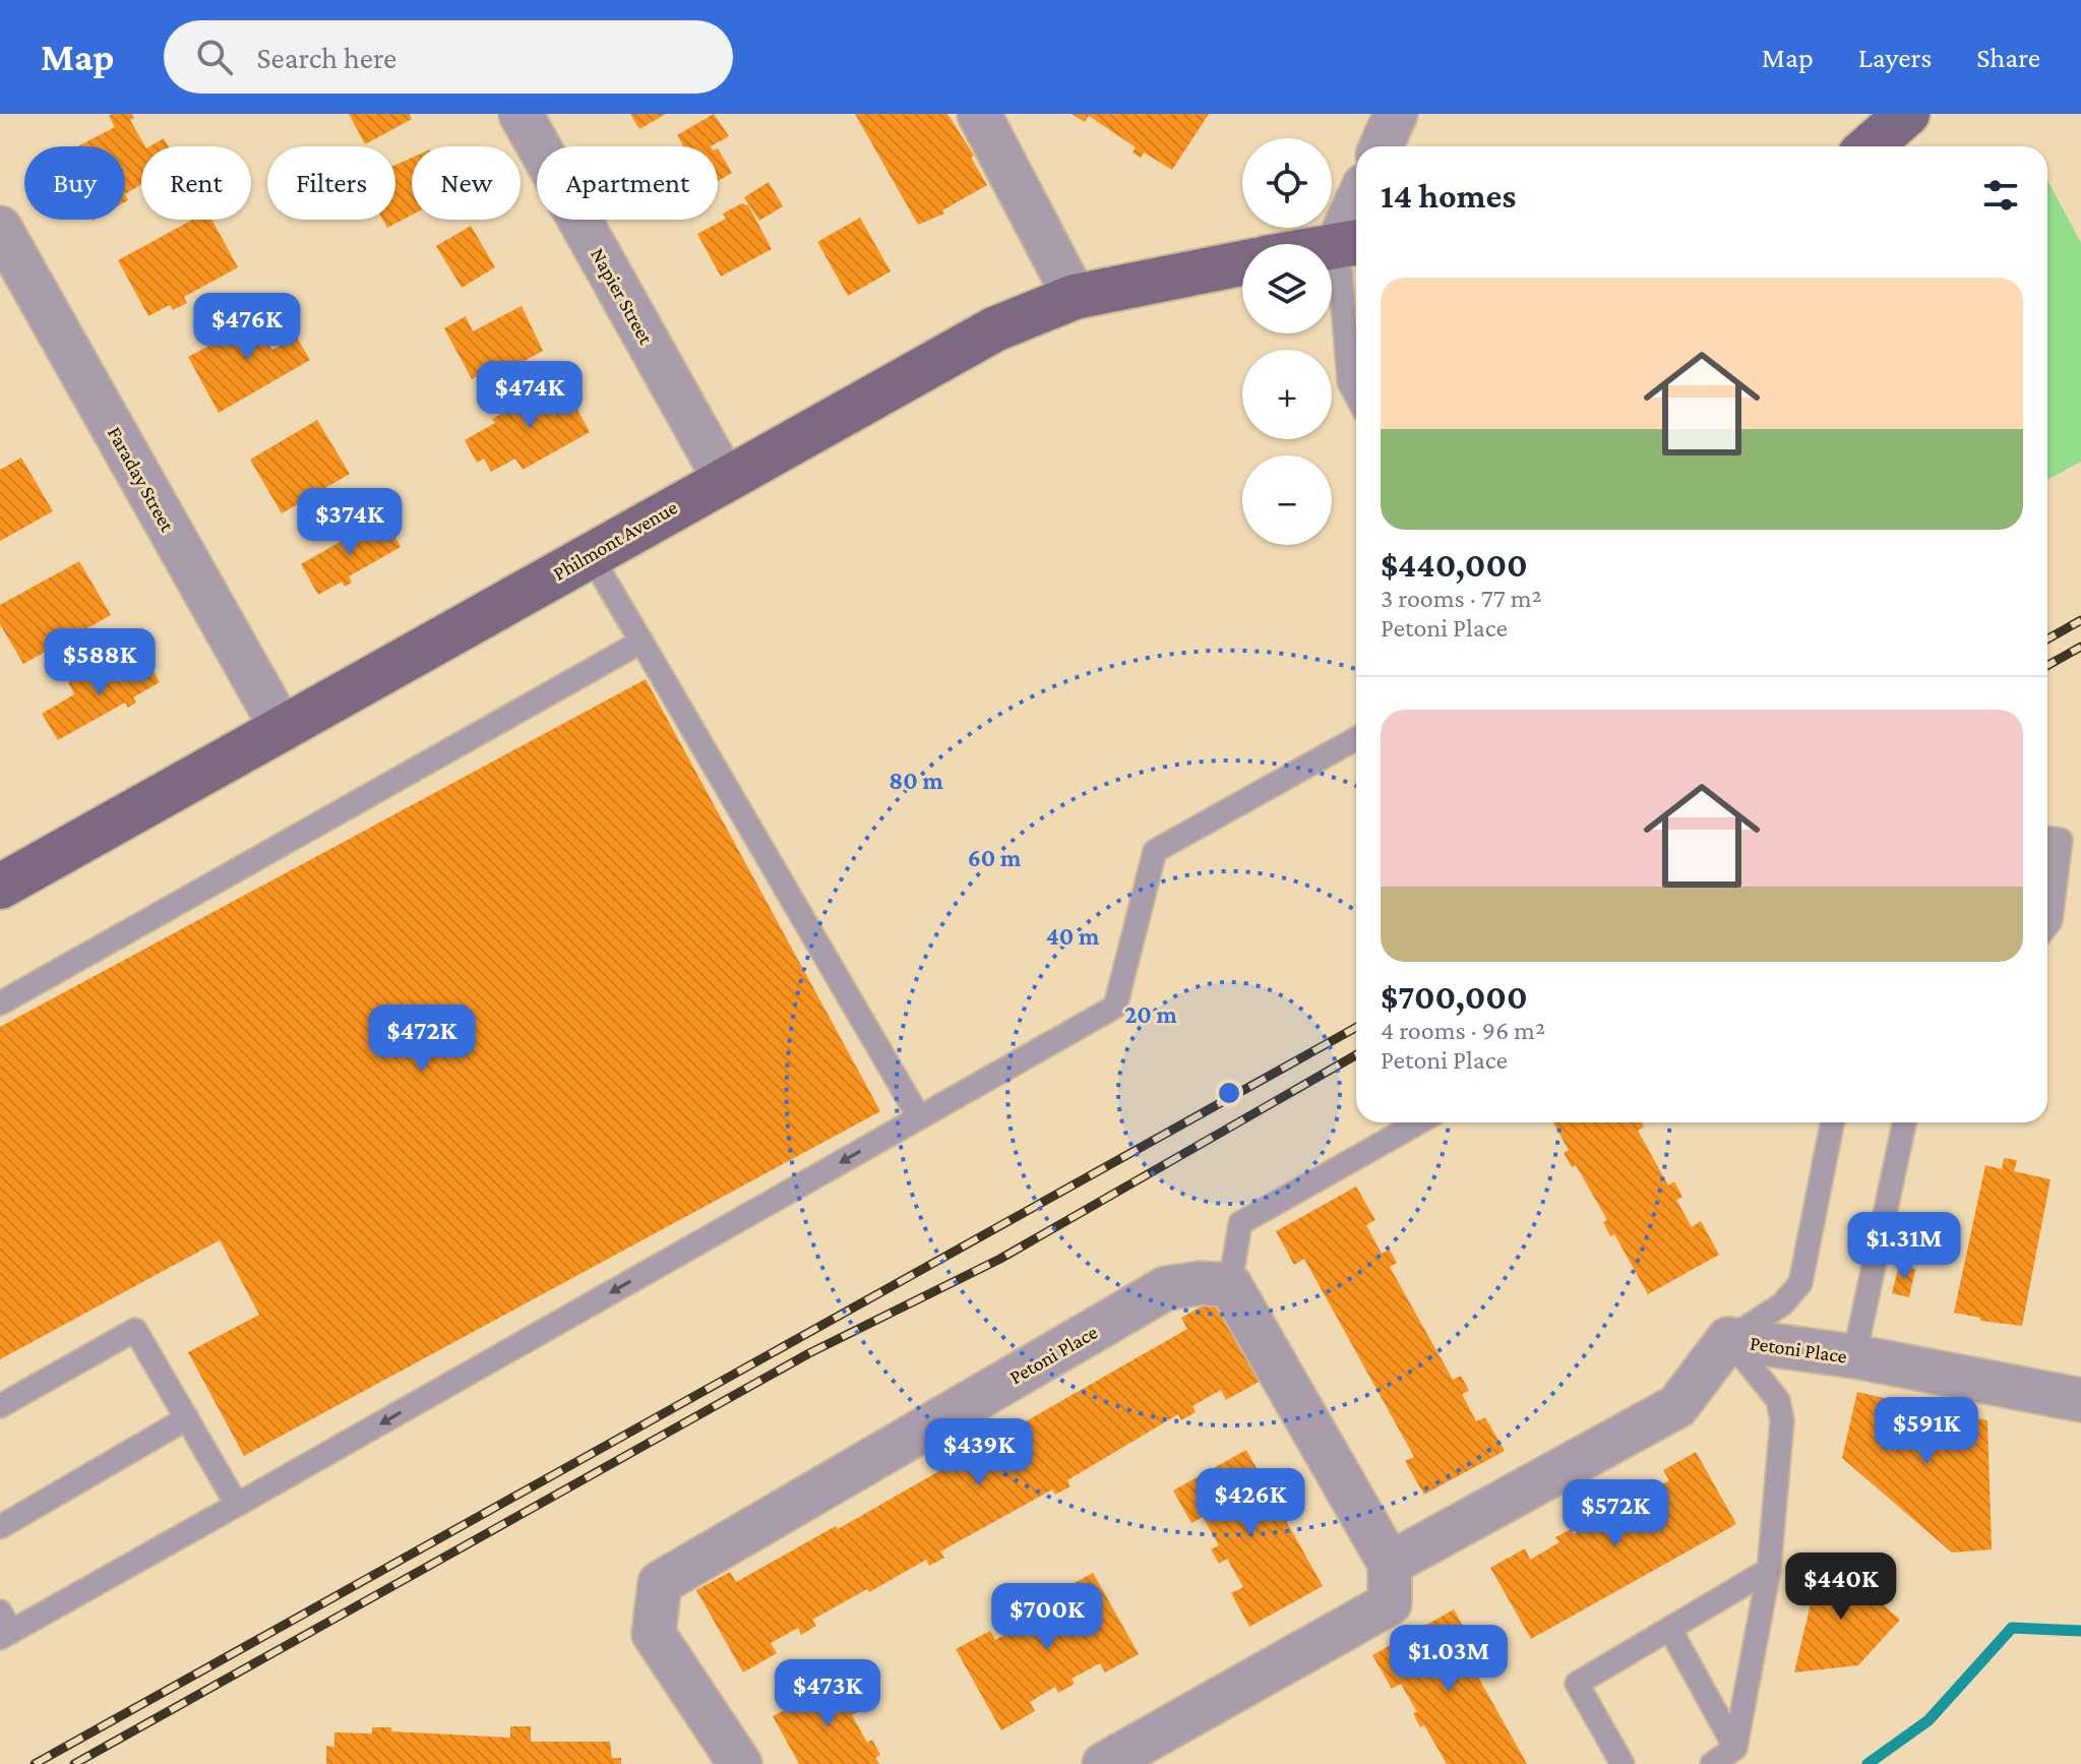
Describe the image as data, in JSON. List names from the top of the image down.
{
  "streets": {
    "main road": ["Philmont Avenue"],
    "street": ["Napier Street", "Faraday Street", "Petoni Place"]
  },
  "crossings": [
    ["Napier Street", "Philmont Avenue"],
    ["Faraday Street", "Philmont Avenue"]
  ],
  "page": {
    "header": "Map",
    "search": "Search here",
    "nav": ["Map", "Layers", "Share"],
    "map_buttons": ["+", "−"],
    "chip": [
      "Buy",
      "Rent",
      "Filters",
      "New",
      "Apartment"
    ],
    "heading": "14 homes",
    "list": [
      {
        "name": "$440,000",
        "note": "3 rooms · 77 m² · Petoni Place"
      },
      {
        "name": "$700,000",
        "note": "4 rooms · 96 m² · Petoni Place"
      }
    ],
    "price": [
      "$476K",
      "$474K",
      "$374K",
      "$588K",
      "$472K",
      "$1.31M",
      "$591K",
      "$439K",
      "$426K",
      "$572K",
      "$440K",
      "$700K",
      "$1.03M",
      "$473K"
    ]
  },
  "rings": [
    "80 m",
    "60 m",
    "40 m",
    "20 m"
  ]
}
